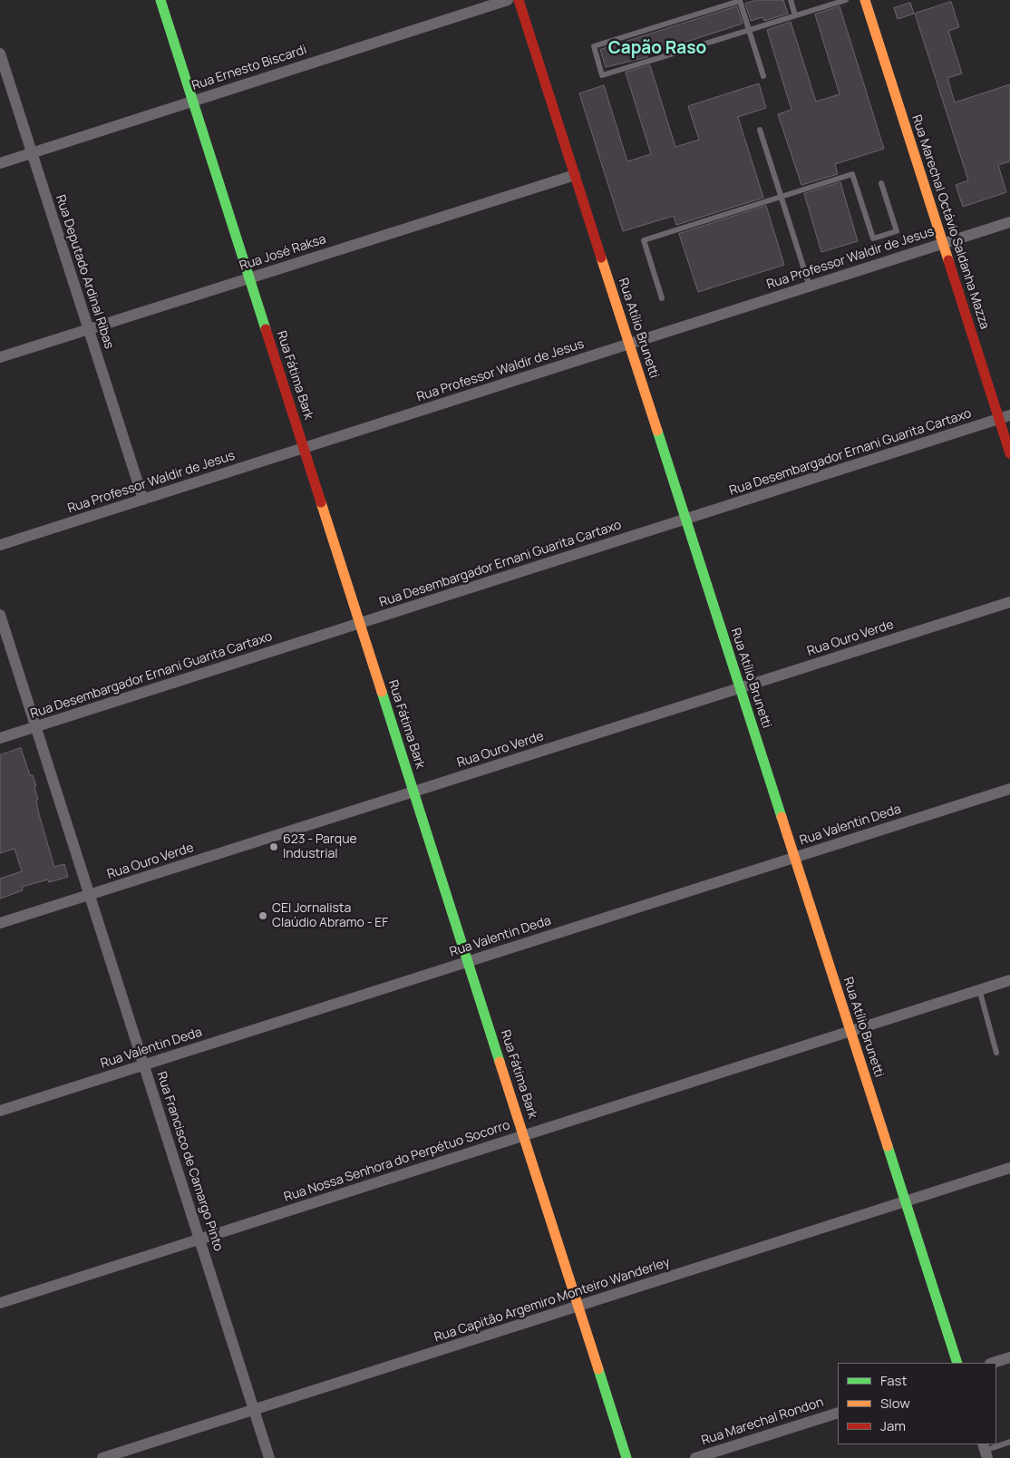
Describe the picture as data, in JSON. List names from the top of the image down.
{
  "streets": {
    "street": [
      "Rua Ernesto Biscardi",
      "Rua Marechal Octávio Saldanha Mazza",
      "Rua José Raksa",
      "Rua Professor Waldir de Jesus",
      "Rua Deputado Ardinal Ribas",
      "Rua Atílio Brunetti",
      "Rua Fátima Bark",
      "Rua Desembargador Ernani Guarita Cartaxo",
      "Rua Ouro Verde",
      "Rua Valentin Deda",
      "Rua Francisco de Camargo Pinto",
      "Rua Nossa Senhora do Perpétuo Socorro",
      "Rua Capitão Argemiro Monteiro Wanderley",
      "Rua Marechal Rondon"
    ]
  },
  "crossings": [
    ["Rua Ernesto Biscardi", "Rua Deputado Ardinal Ribas"],
    ["Rua Ernesto Biscardi", "Rua Fátima Bark"],
    ["Rua Marechal Octávio Saldanha Mazza", "Rua Professor Waldir de Jesus"],
    ["Rua Marechal Octávio Saldanha Mazza", "Rua Desembargador Ernani Guarita Cartaxo"],
    ["Rua José Raksa", "Rua Deputado Ardinal Ribas"],
    ["Rua José Raksa", "Rua Atílio Brunetti"],
    ["Rua José Raksa", "Rua Fátima Bark"],
    ["Rua Professor Waldir de Jesus", "Rua Deputado Ardinal Ribas"],
    ["Rua Professor Waldir de Jesus", "Rua Atílio Brunetti"],
    ["Rua Professor Waldir de Jesus", "Rua Fátima Bark"],
    ["Rua Atílio Brunetti", "Rua Desembargador Ernani Guarita Cartaxo"],
    ["Rua Atílio Brunetti", "Rua Ouro Verde"],
    ["Rua Atílio Brunetti", "Rua Valentin Deda"],
    ["Rua Atílio Brunetti", "Rua Nossa Senhora do Perpétuo Socorro"],
    ["Rua Atílio Brunetti", "Rua Capitão Argemiro Monteiro Wanderley"],
    ["Rua Fátima Bark", "Rua Desembargador Ernani Guarita Cartaxo"],
    ["Rua Fátima Bark", "Rua Ouro Verde"],
    ["Rua Fátima Bark", "Rua Valentin Deda"],
    ["Rua Fátima Bark", "Rua Nossa Senhora do Perpétuo Socorro"],
    ["Rua Fátima Bark", "Rua Capitão Argemiro Monteiro Wanderley"],
    ["Rua Desembargador Ernani Guarita Cartaxo", "Rua Francisco de Camargo Pinto"],
    ["Rua Ouro Verde", "Rua Francisco de Camargo Pinto"],
    ["Rua Valentin Deda", "Rua Francisco de Camargo Pinto"],
    ["Rua Francisco de Camargo Pinto", "Rua Nossa Senhora do Perpétuo Socorro"],
    ["Rua Francisco de Camargo Pinto", "Rua Capitão Argemiro Monteiro Wanderley"]
  ],
  "districts": ["Capão Raso"],
  "places": ["623 - Parque Industrial", "CEI Jornalista Claúdio Abramo - EF"],
  "legend": ["Fast", "Slow", "Jam"]
}
